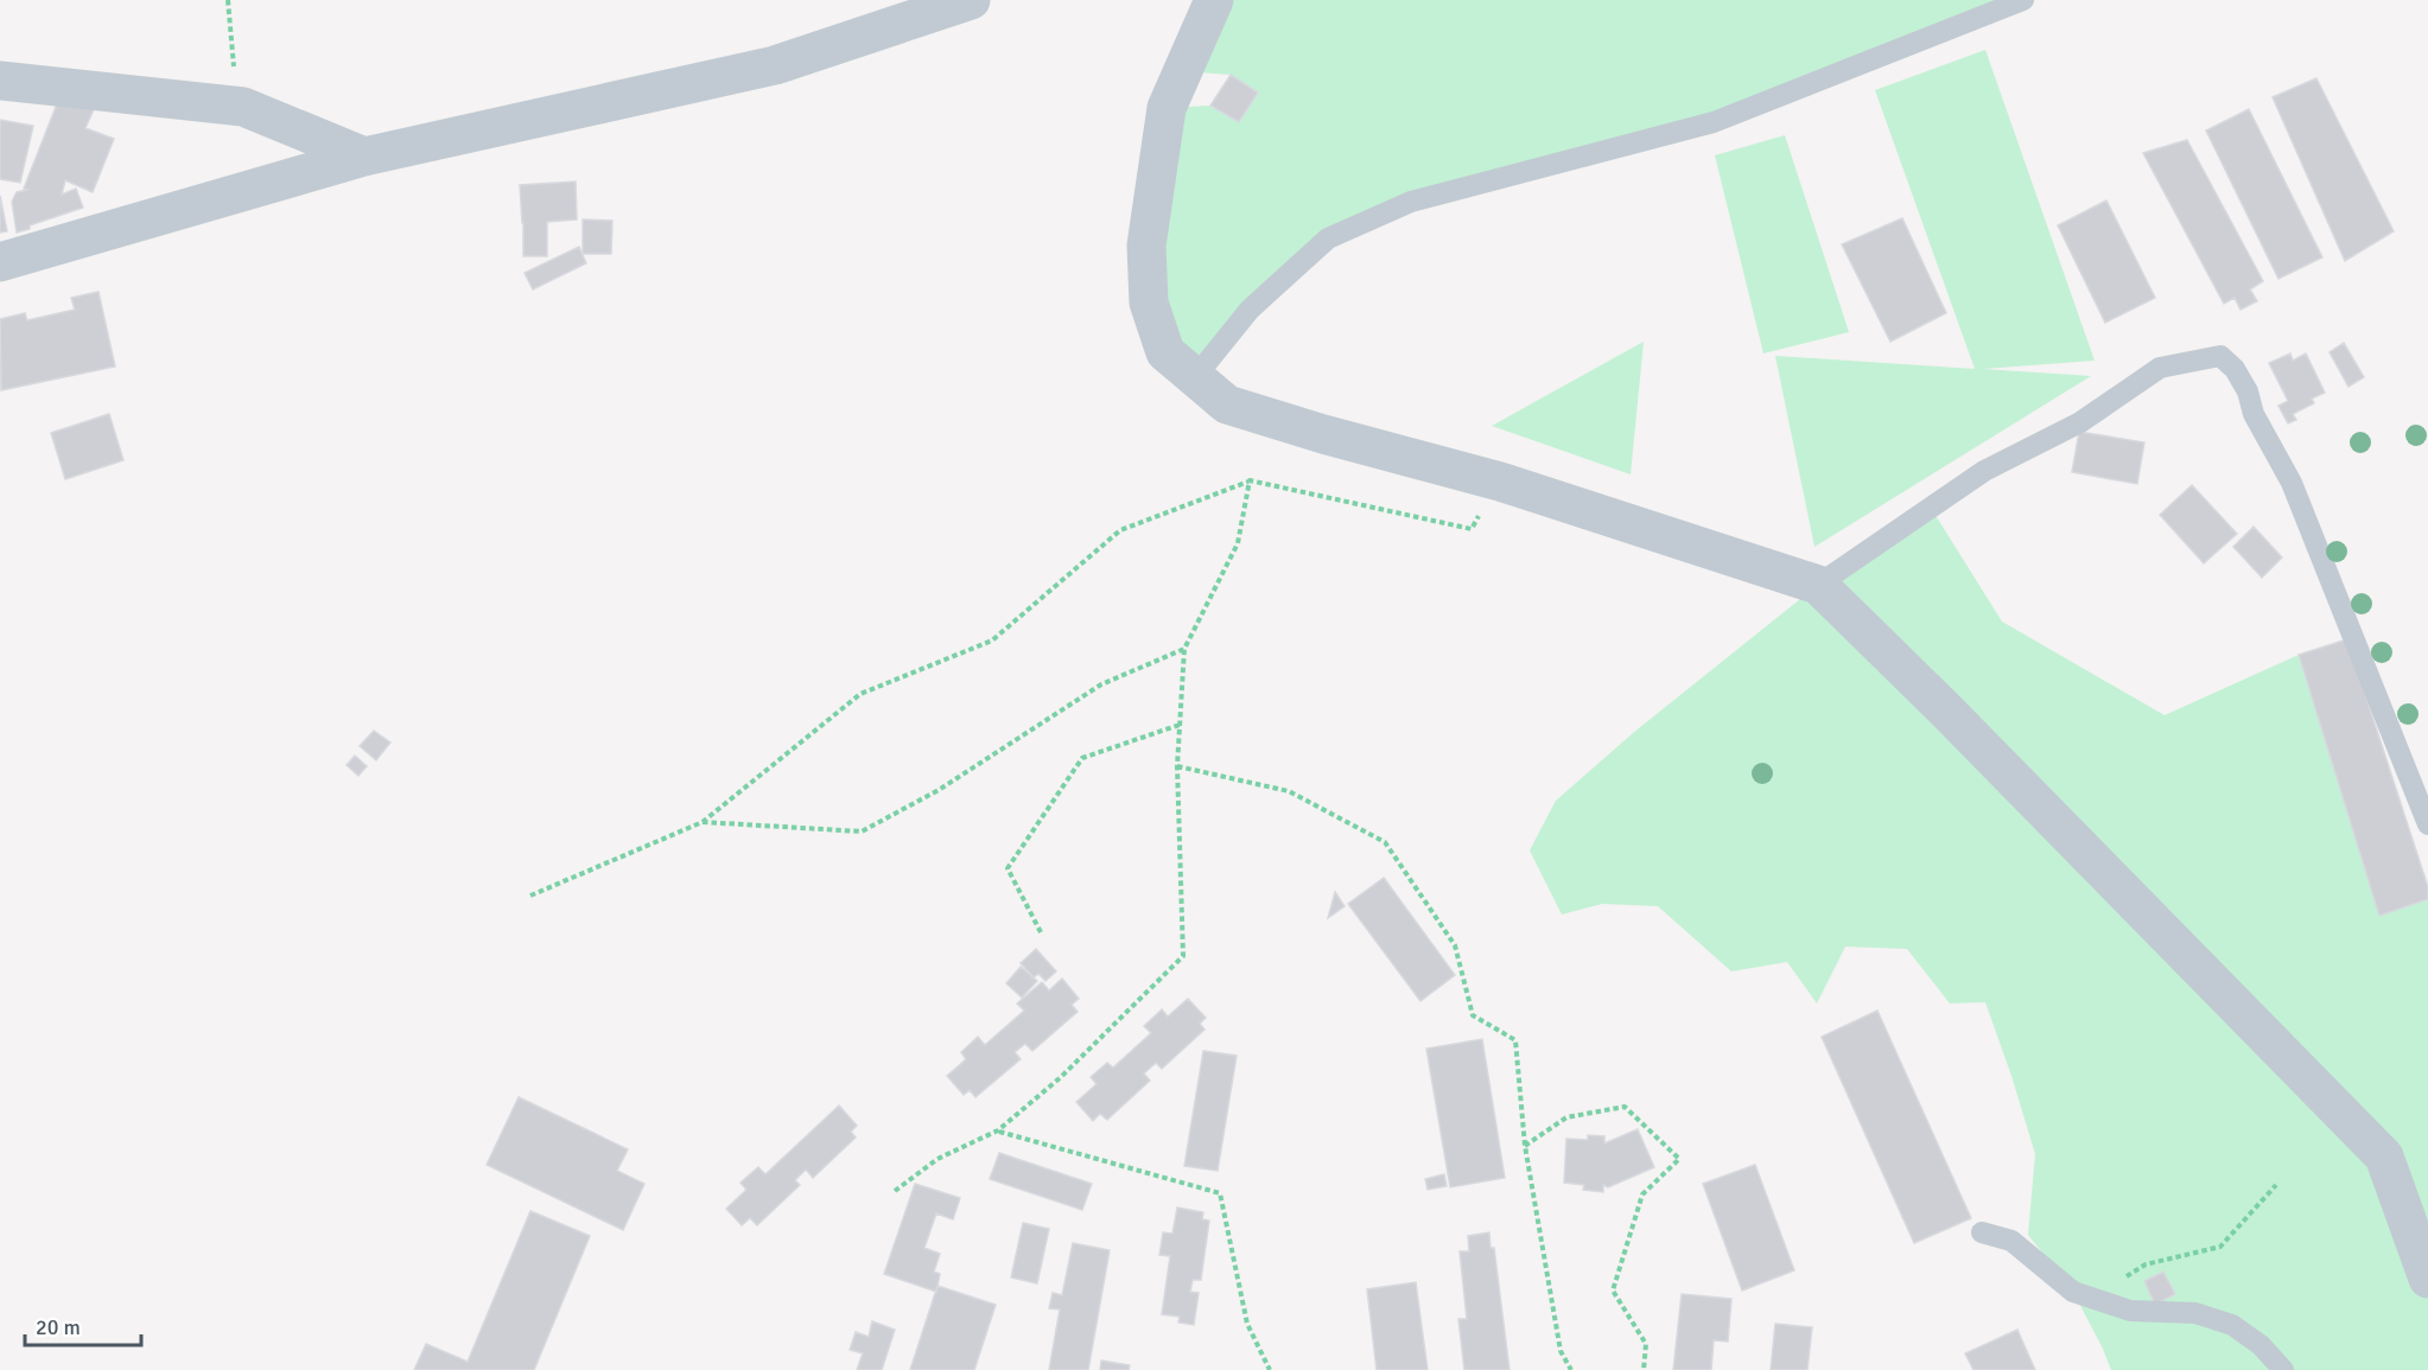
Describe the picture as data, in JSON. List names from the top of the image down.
{
  "scale_bar": "20 m"
}
